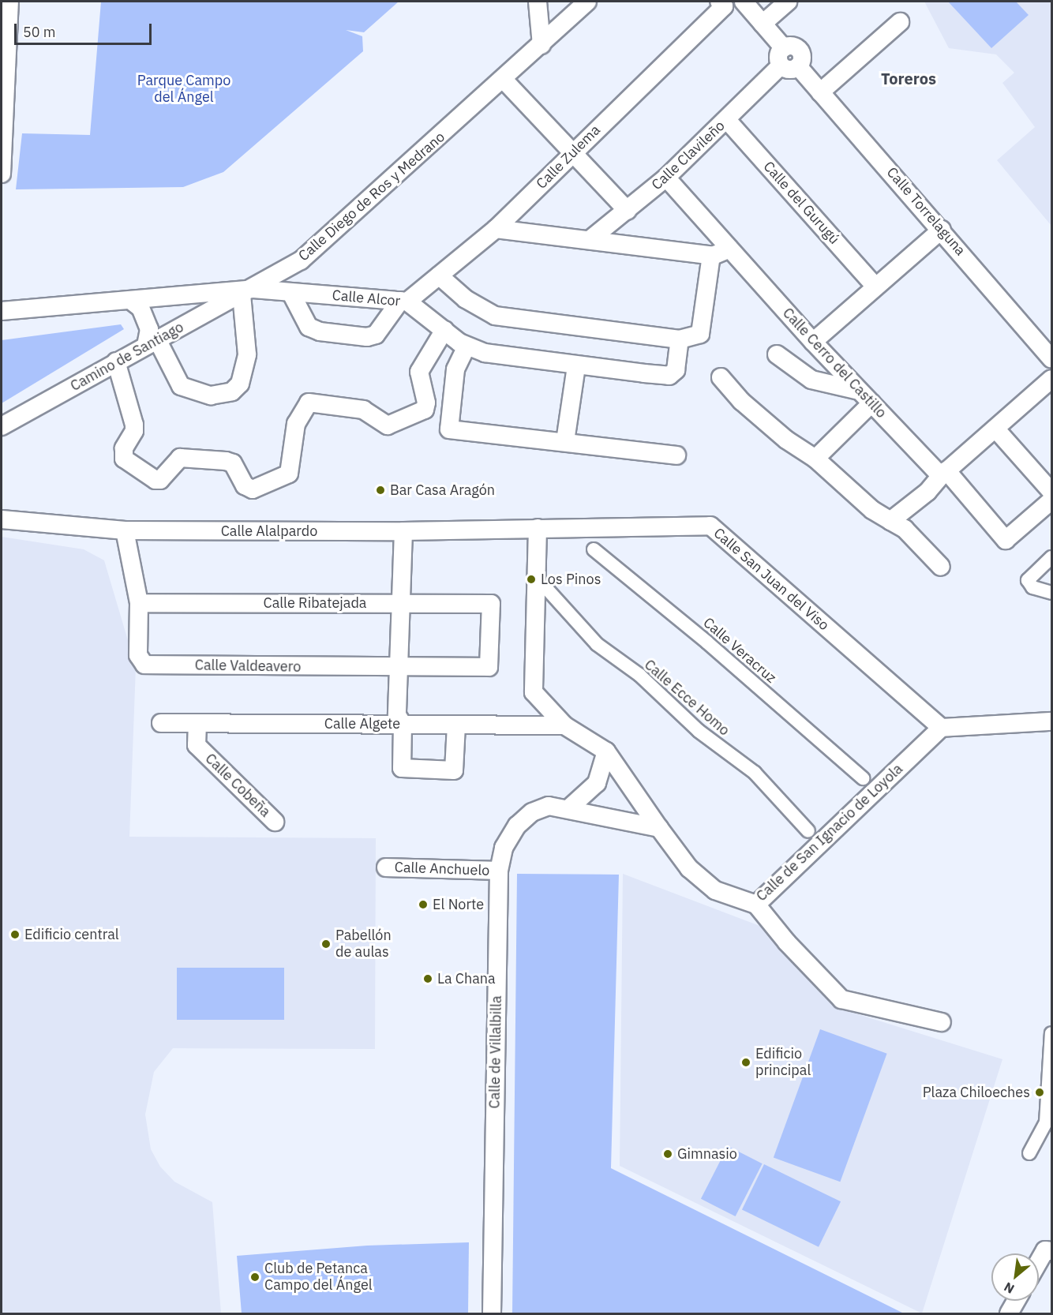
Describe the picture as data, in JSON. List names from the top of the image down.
{
  "streets": {
    "street": [
      "Calle Clavileño",
      "Calle Zulema",
      "Calle Diego de Ros y Medrano",
      "Calle del Gurugú",
      "Calle Torrelaguna",
      "Calle Alcor",
      "Camino de Santiago",
      "Calle Cerro del Castillo",
      "Calle Alalpardo",
      "Calle San Juan del Viso",
      "Calle Ribatejada",
      "Calle Veracruz",
      "Calle Valdeavero",
      "Calle Ecce Homo",
      "Calle Algete",
      "Calle Cobeña",
      "Calle de San Ignacio de Loyola",
      "Calle Anchuelo",
      "Calle de Villalbilla"
    ]
  },
  "crossings": [
    ["Calle Clavileño", "Calle del Gurugú"],
    ["Calle Clavileño", "Calle Torrelaguna"],
    ["Calle Clavileño", "Calle Cerro del Castillo"],
    ["Calle Zulema", "Calle Alcor"],
    ["Calle Diego de Ros y Medrano", "Calle Alcor"],
    ["Calle Diego de Ros y Medrano", "Camino de Santiago"],
    ["Calle Alcor", "Camino de Santiago"],
    ["Calle Alalpardo", "Calle San Juan del Viso"],
    ["Calle Alalpardo", "Calle Valdeavero"],
    ["Calle San Juan del Viso", "Calle de San Ignacio de Loyola"],
    ["Calle Ribatejada", "Calle Valdeavero"],
    ["Calle Algete", "Calle Cobeña"],
    ["Calle Anchuelo", "Calle de Villalbilla"]
  ],
  "districts": ["Toreros"],
  "parks": ["Parque Campo del Ángel"],
  "places": [
    "Bar Casa Aragón",
    "Los Pinos",
    "El Norte",
    "Edificio central",
    "Pabellón de aulas",
    "La Chana",
    "Edificio principal",
    "Plaza Chiloeches",
    "Gimnasio",
    "Club de Petanca Campo del Ángel"
  ],
  "scale_bar": "50 m",
  "north": "bottom left"
}
